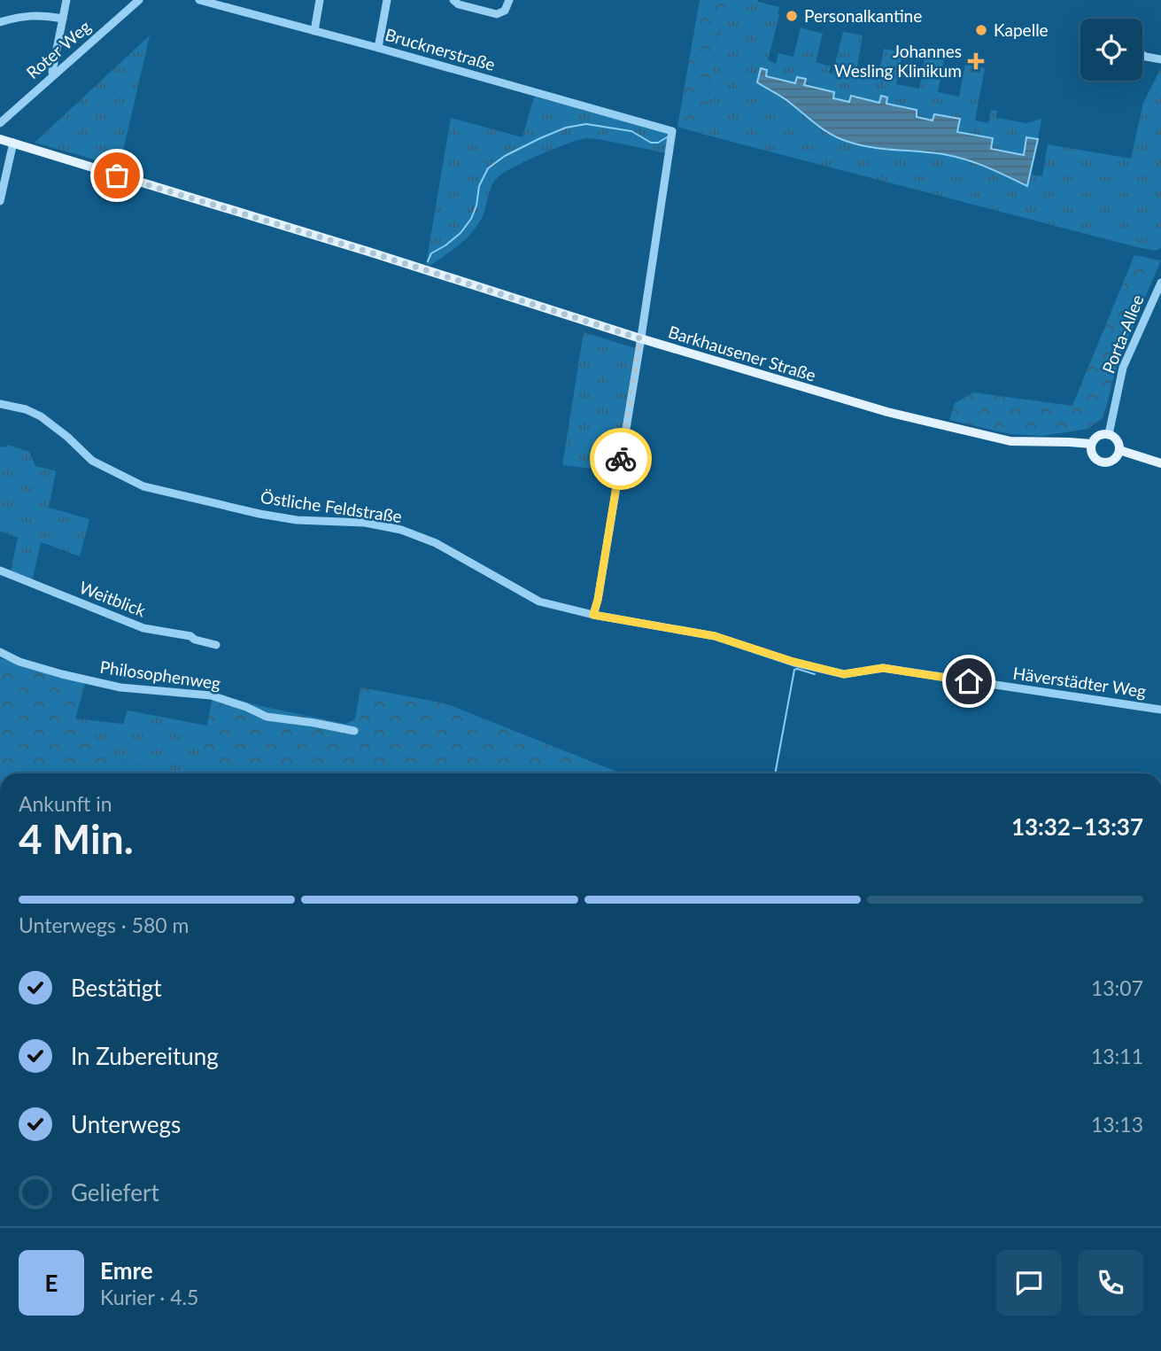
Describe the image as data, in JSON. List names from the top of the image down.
{
  "streets": {
    "main road": ["Barkhausener Straße"],
    "street": [
      "Roter Weg",
      "Brucknerstraße",
      "Porta-Allee",
      "Östliche Feldstraße",
      "Weitblick",
      "Philosophenweg",
      "Häverstädter Weg"
    ]
  },
  "crossings": [
    ["Brucknerstraße", "Barkhausener Straße"],
    ["Porta-Allee", "Barkhausener Straße"],
    ["Östliche Feldstraße", "Häverstädter Weg"]
  ],
  "places": {
    "other": ["Personalkantine", "Kapelle"],
    "health": ["Johannes Wesling Klinikum"]
  },
  "page": {
    "heading": ["4 Min.", "Ankunft in", "13:32–13:37"],
    "panel": ["Emre", "Kurier · 4.5"],
    "bar": "Unterwegs · 580 m",
    "list": [
      ["Bestätigt", "13:07"],
      ["In Zubereitung", "13:11"],
      ["Unterwegs", "13:13"],
      "Geliefert"
    ],
    "round": "E"
  }
}
